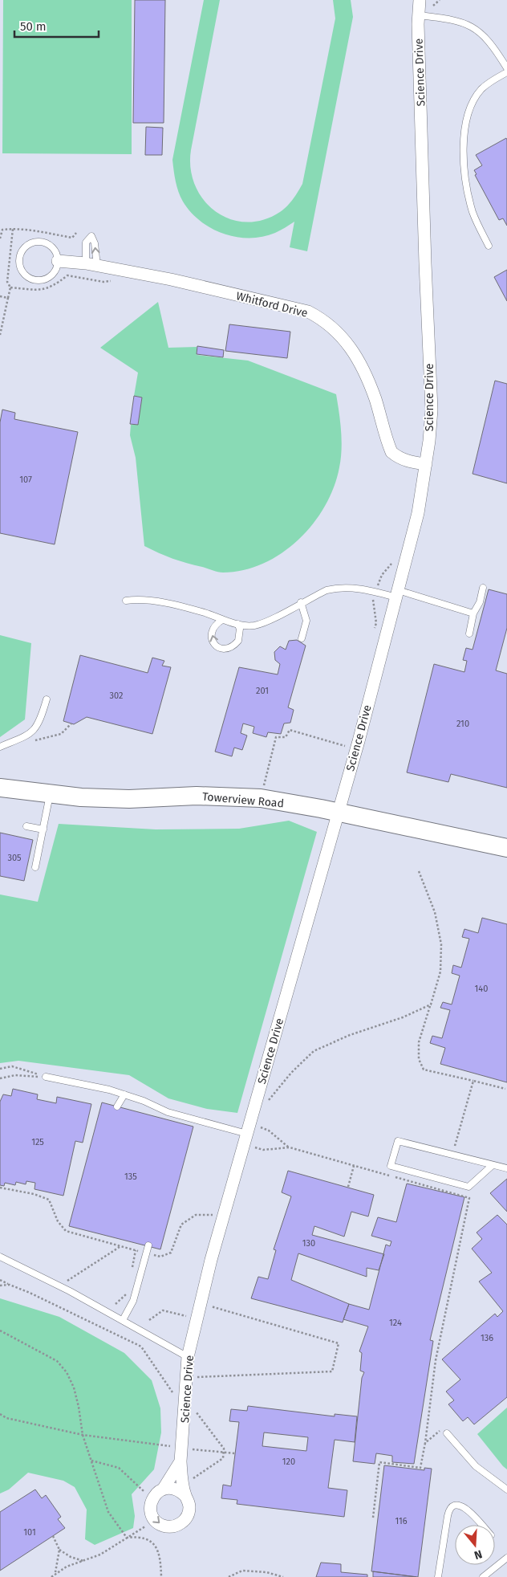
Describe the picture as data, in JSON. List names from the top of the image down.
{
  "streets": {
    "street": ["Science Drive", "Whitford Drive", "Towerview Road"]
  },
  "crossings": [
    ["Science Drive", "Whitford Drive"],
    ["Science Drive", "Towerview Road"]
  ],
  "house_numbers": [
    "107",
    "201",
    "302",
    "210",
    "305",
    "140",
    "125",
    "135",
    "130",
    "124",
    "136",
    "120",
    "116",
    "101"
  ],
  "scale_bar": "50 m",
  "north": "bottom"
}
